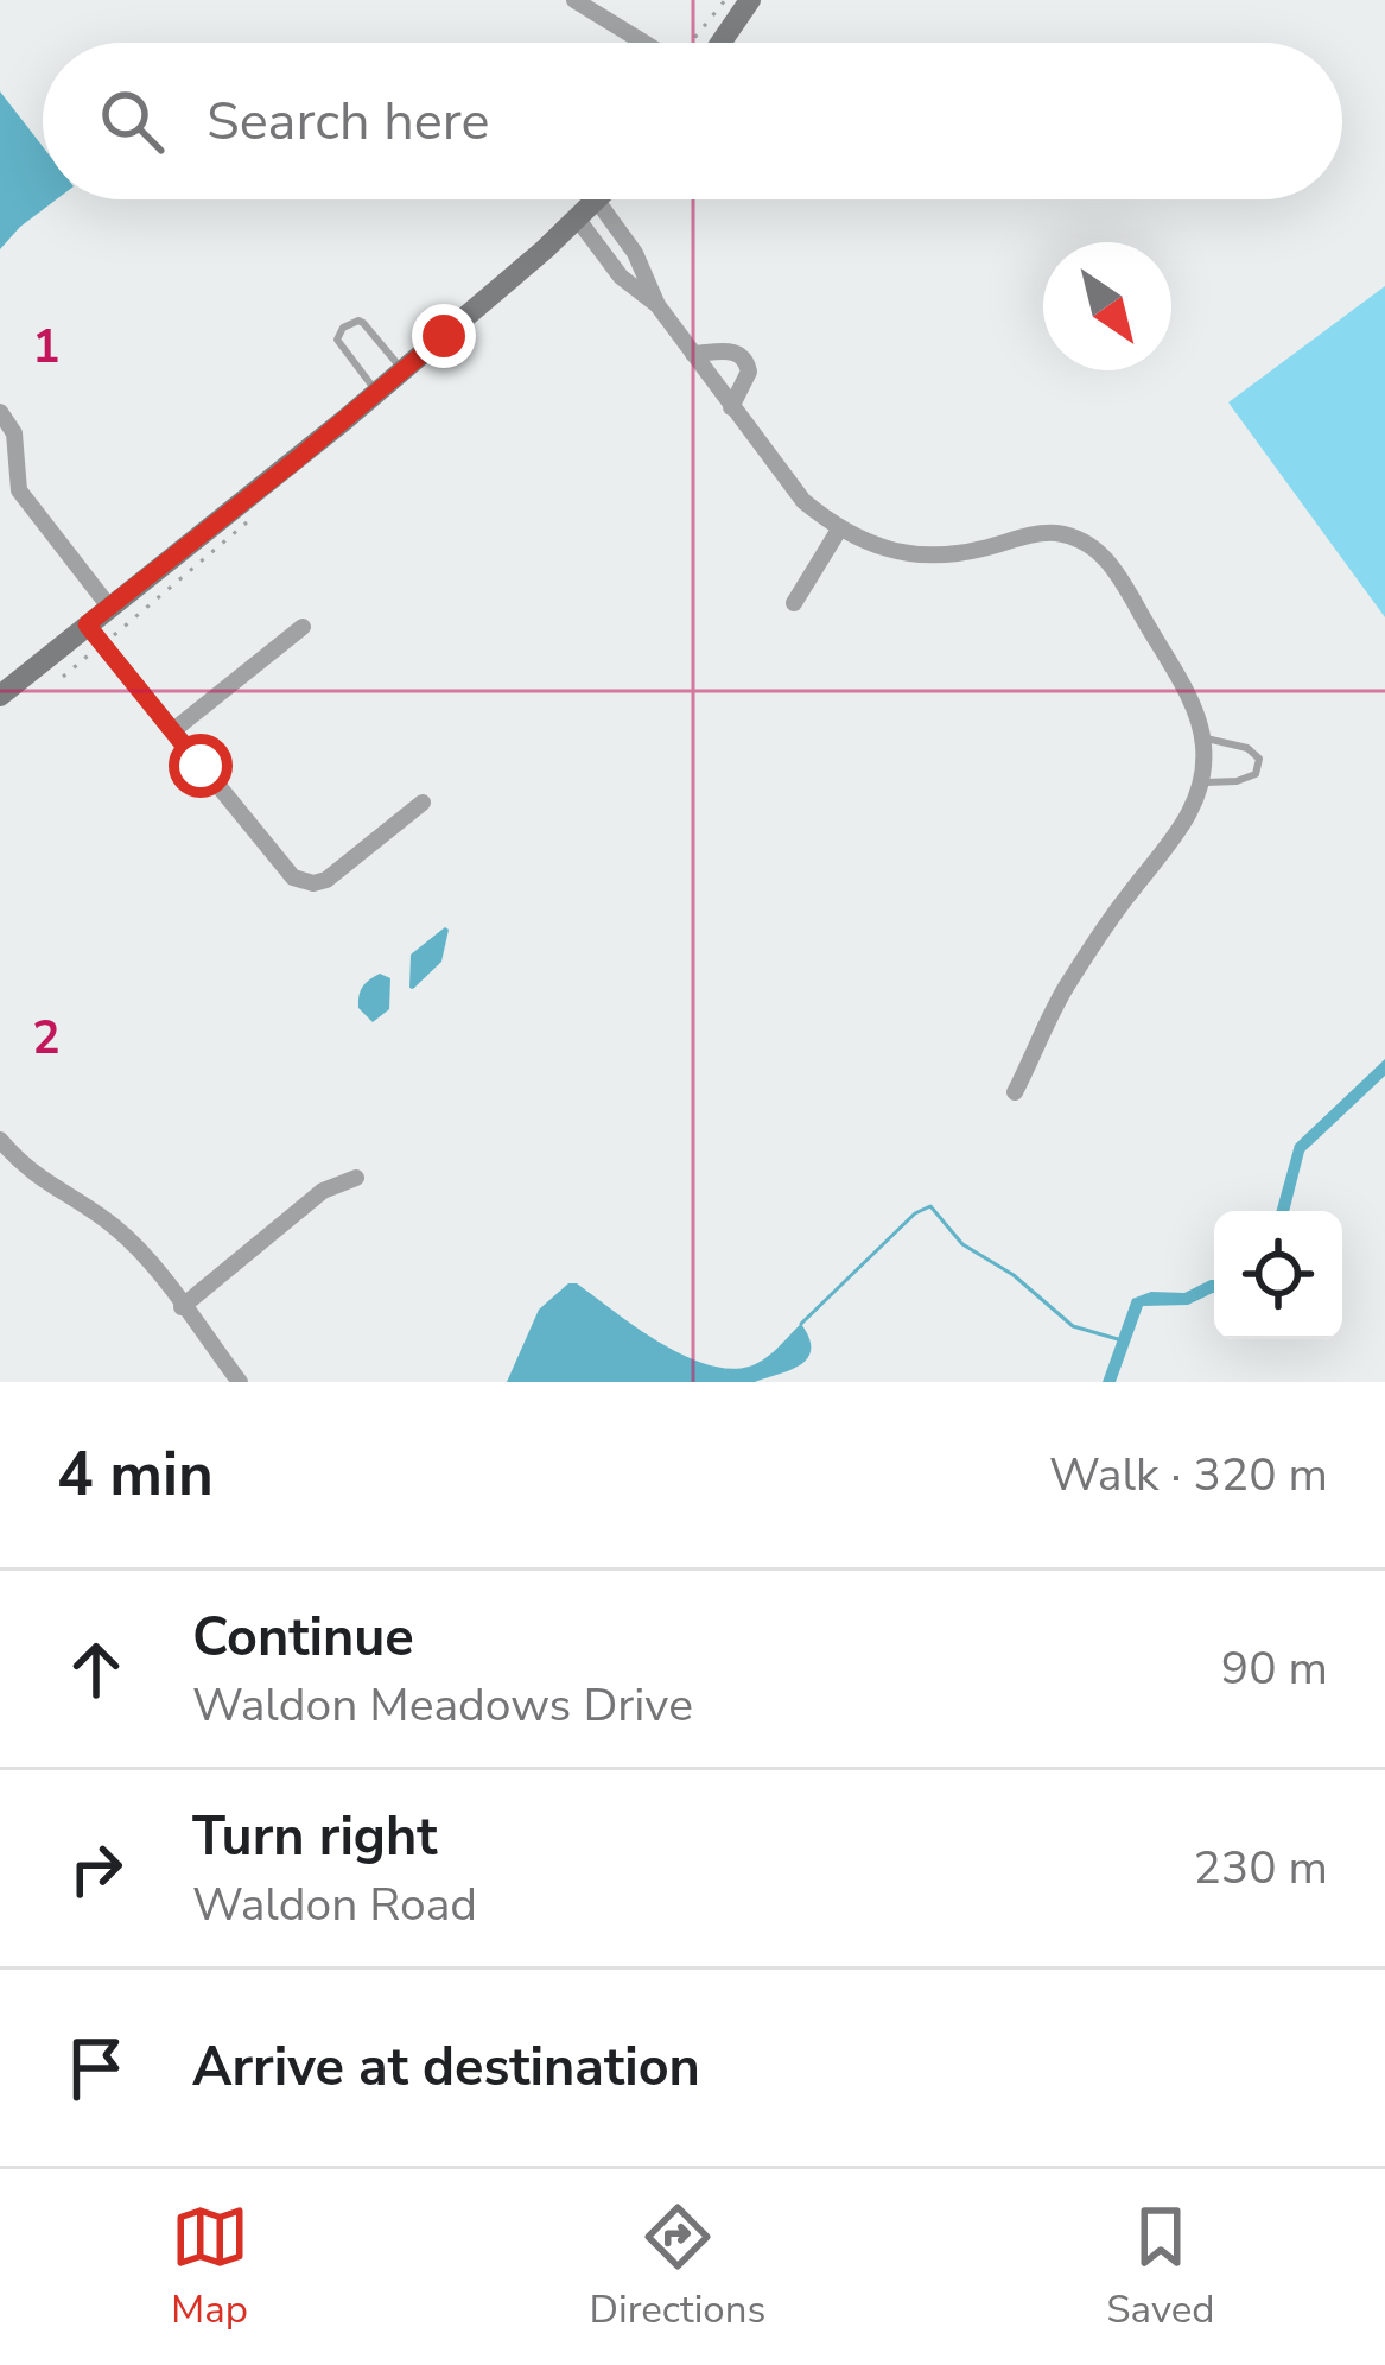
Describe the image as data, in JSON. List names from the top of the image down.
{
  "north": "bottom right",
  "page": {
    "search": "Search here",
    "heading": ["4 min", "Walk · 320 m"],
    "list": [
      ["Continue", "Waldon Meadows Drive", "90 m"],
      ["Turn right", "Waldon Road", "230 m"],
      "Arrive at destination"
    ],
    "nav": ["Map", "Directions", "Saved"]
  },
  "grid": {
    "rows": ["1", "2"]
  }
}
